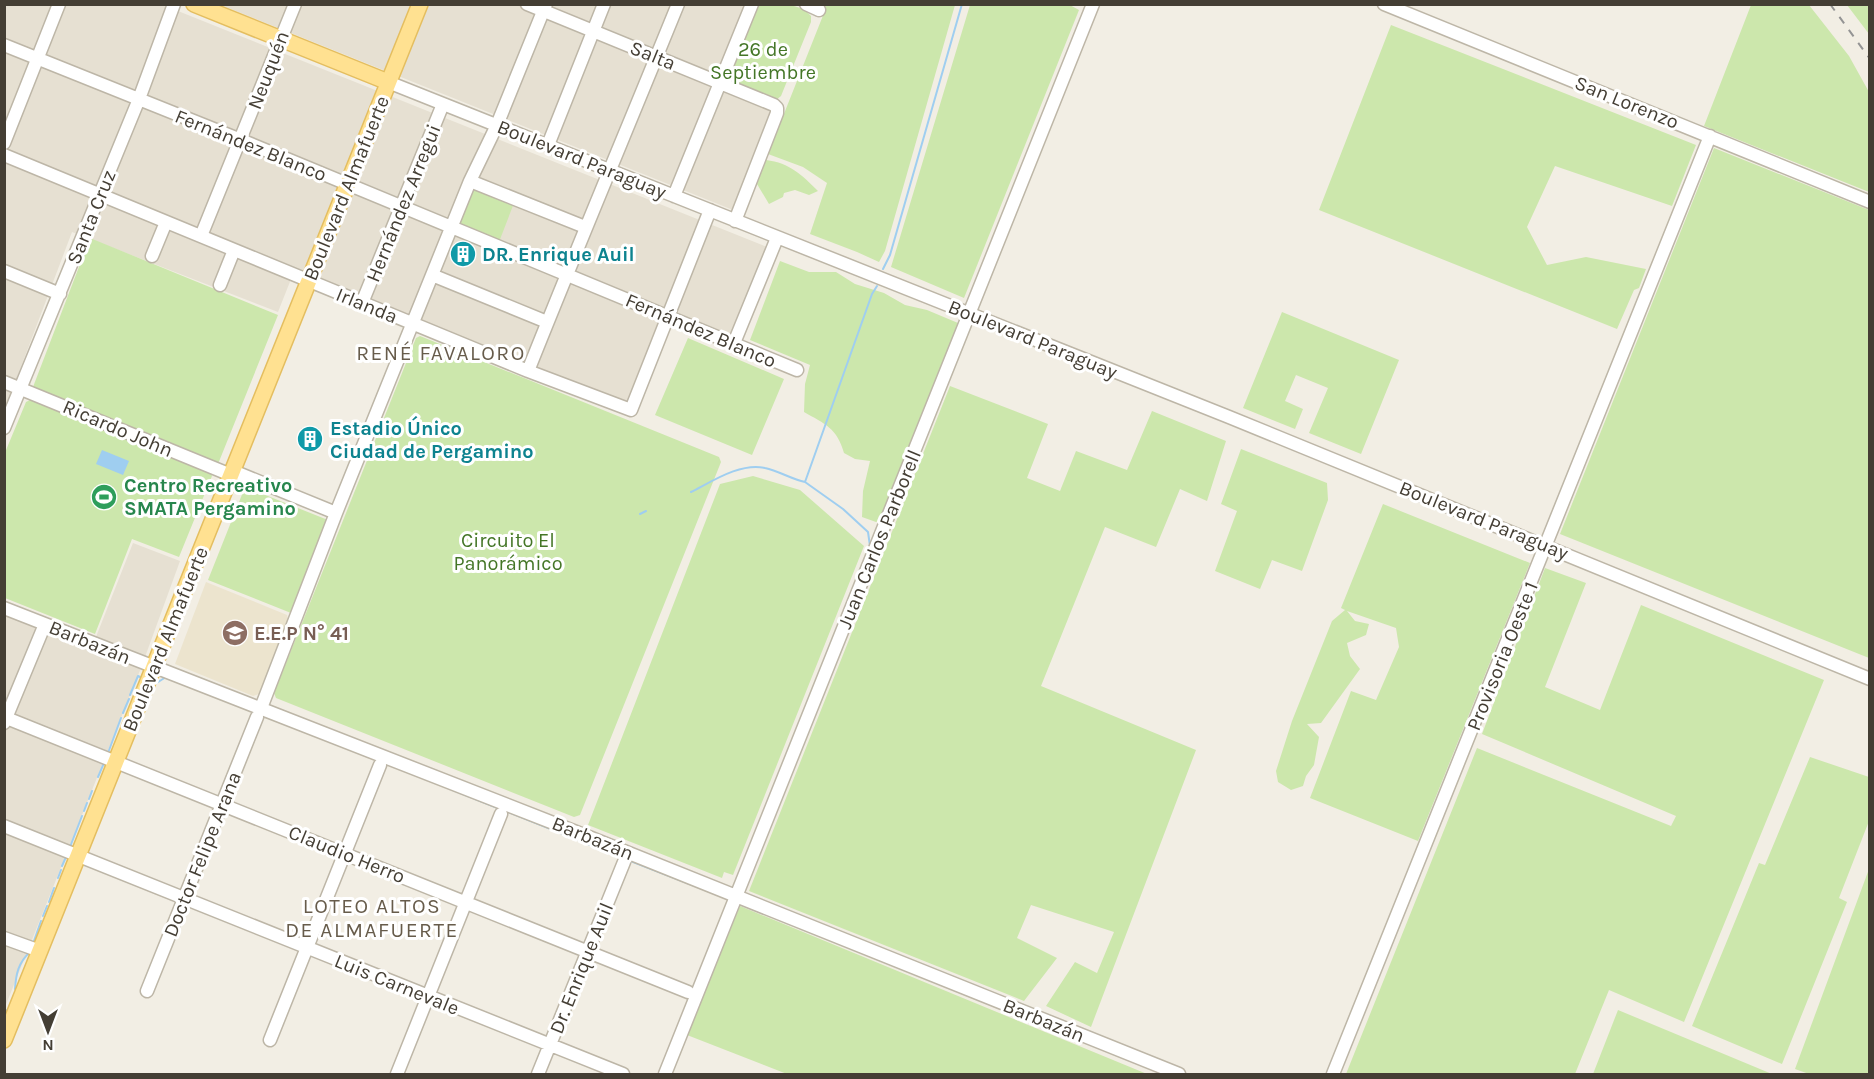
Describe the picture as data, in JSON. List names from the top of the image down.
{
  "streets": {
    "main road": ["Boulevard Paraguay", "Boulevard Almafuerte"],
    "street": [
      "Salta",
      "Neuquén",
      "San Lorenzo",
      "Fernández Blanco",
      "Hernández Arregui",
      "Santa Cruz",
      "Irlanda",
      "Ricardo John",
      "Juan Carlos Parborell",
      "Barbazán",
      "Provisoria Oeste 1",
      "Doctor Felipe Arana",
      "Claudio Herro",
      "Dr. Enrique Auil",
      "Luis Carnevale"
    ]
  },
  "crossings": [
    ["Salta", "Boulevard Paraguay"],
    ["Salta", "Doctor Felipe Arana"],
    ["Neuquén", "Fernández Blanco"],
    ["Neuquén", "Boulevard Paraguay"],
    ["Neuquén", "Irlanda"],
    ["San Lorenzo", "Provisoria Oeste 1"],
    ["Fernández Blanco", "Boulevard Almafuerte"],
    ["Fernández Blanco", "Hernández Arregui"],
    ["Fernández Blanco", "Santa Cruz"],
    ["Fernández Blanco", "Irlanda"],
    ["Fernández Blanco", "Doctor Felipe Arana"],
    ["Boulevard Paraguay", "Boulevard Almafuerte"],
    ["Boulevard Paraguay", "Hernández Arregui"],
    ["Boulevard Paraguay", "Juan Carlos Parborell"],
    ["Boulevard Paraguay", "Provisoria Oeste 1"],
    ["Boulevard Paraguay", "Doctor Felipe Arana"],
    ["Boulevard Almafuerte", "Irlanda"],
    ["Boulevard Almafuerte", "Ricardo John"],
    ["Boulevard Almafuerte", "Barbazán"],
    ["Boulevard Almafuerte", "Claudio Herro"],
    ["Boulevard Almafuerte", "Luis Carnevale"],
    ["Hernández Arregui", "Irlanda"],
    ["Santa Cruz", "Irlanda"],
    ["Santa Cruz", "Ricardo John"],
    ["Irlanda", "Doctor Felipe Arana"],
    ["Ricardo John", "Doctor Felipe Arana"],
    ["Juan Carlos Parborell", "Barbazán"],
    ["Barbazán", "Doctor Felipe Arana"],
    ["Doctor Felipe Arana", "Claudio Herro"],
    ["Doctor Felipe Arana", "Luis Carnevale"],
    ["Claudio Herro", "Dr. Enrique Auil"],
    ["Dr. Enrique Auil", "Luis Carnevale"]
  ],
  "districts": ["RENÉ FAVALORO", "LOTEO ALTOS DE ALMAFUERTE"],
  "parks": ["26 de Septiembre", "Circuito El Panorámico"],
  "places": {
    "building": ["DR. Enrique Auil", "Estadio Único Ciudad de Pergamino"],
    "sports": ["Centro Recreativo SMATA Pergamino"],
    "school or university": ["E.E.P N° 41"]
  },
  "north": "bottom"
}
